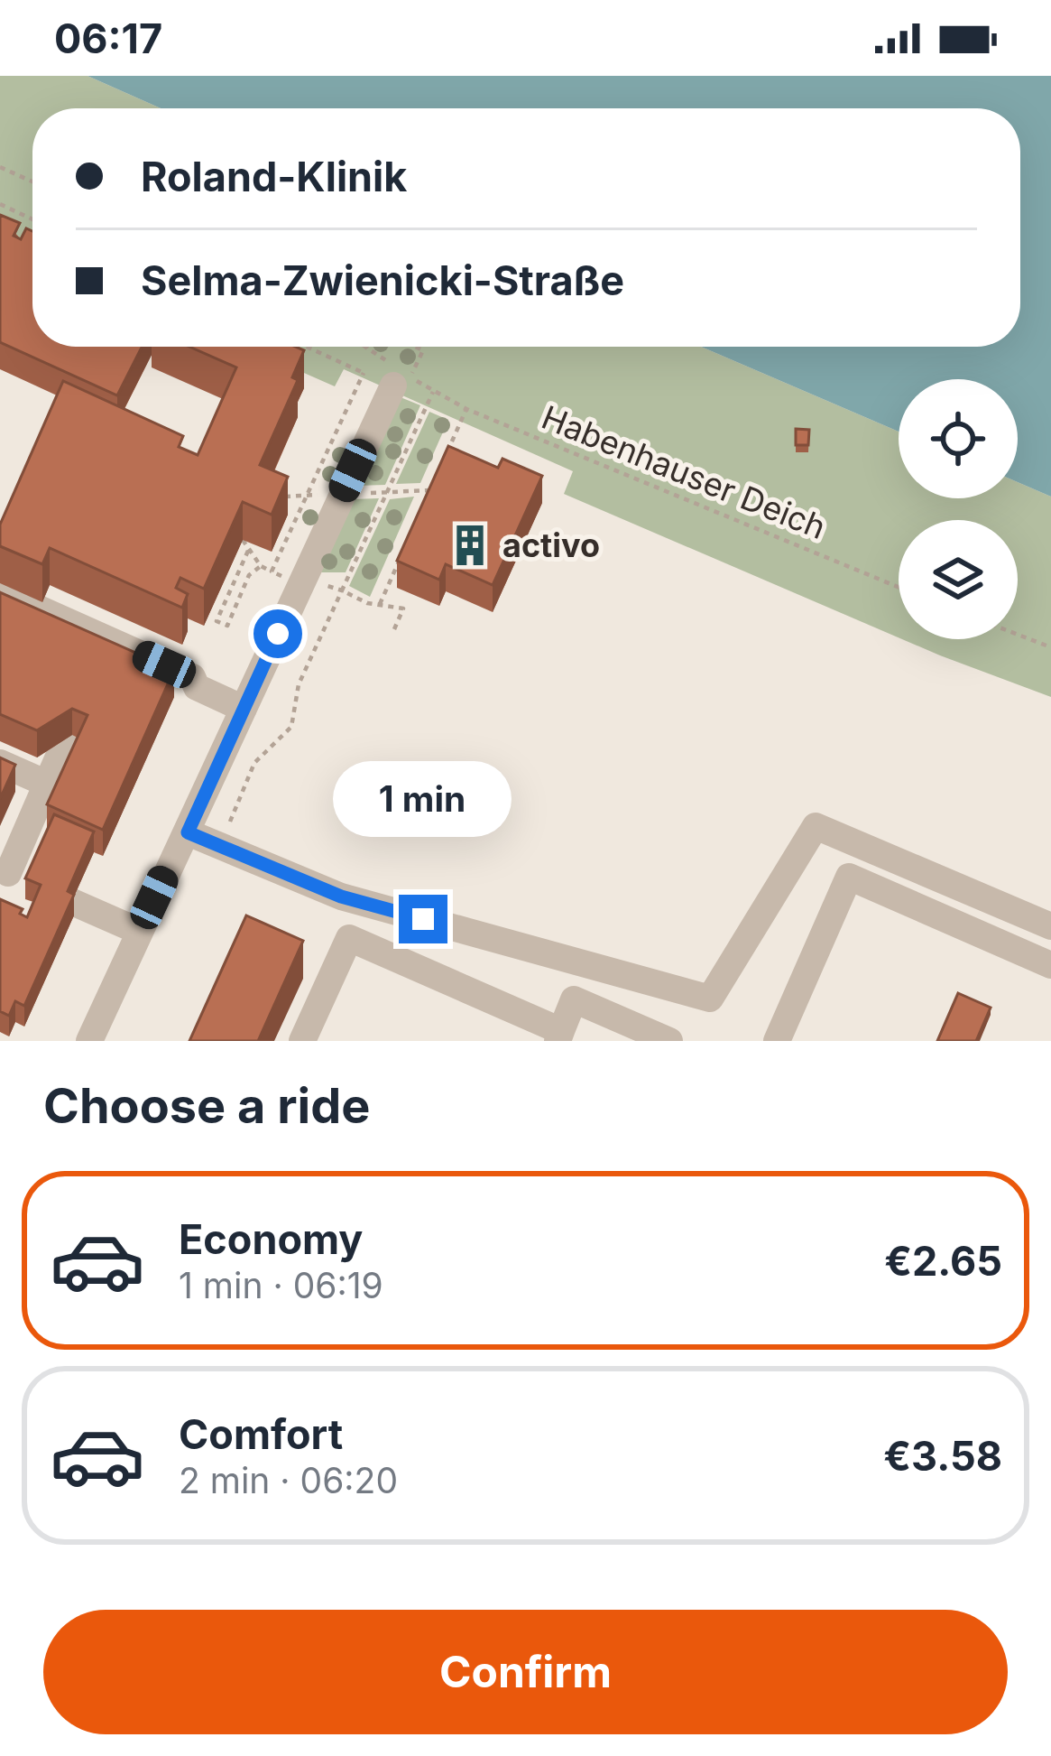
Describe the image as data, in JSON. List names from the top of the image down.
{
  "streets": {
    "path": ["Habenhauser Deich"]
  },
  "places": {
    "building": ["activo"]
  },
  "page": {
    "status": "06:17",
    "banner": ["Roland-Klinik", "Selma-Zwienicki-Straße"],
    "bubble": "1 min",
    "heading": "Choose a ride",
    "list": [
      {
        "name": "Economy",
        "note": "1 min · 06:19",
        "value": "€2.65"
      },
      {
        "name": "Comfort",
        "note": "2 min · 06:20",
        "value": "€3.58"
      }
    ],
    "buttons": "Confirm"
  }
}
